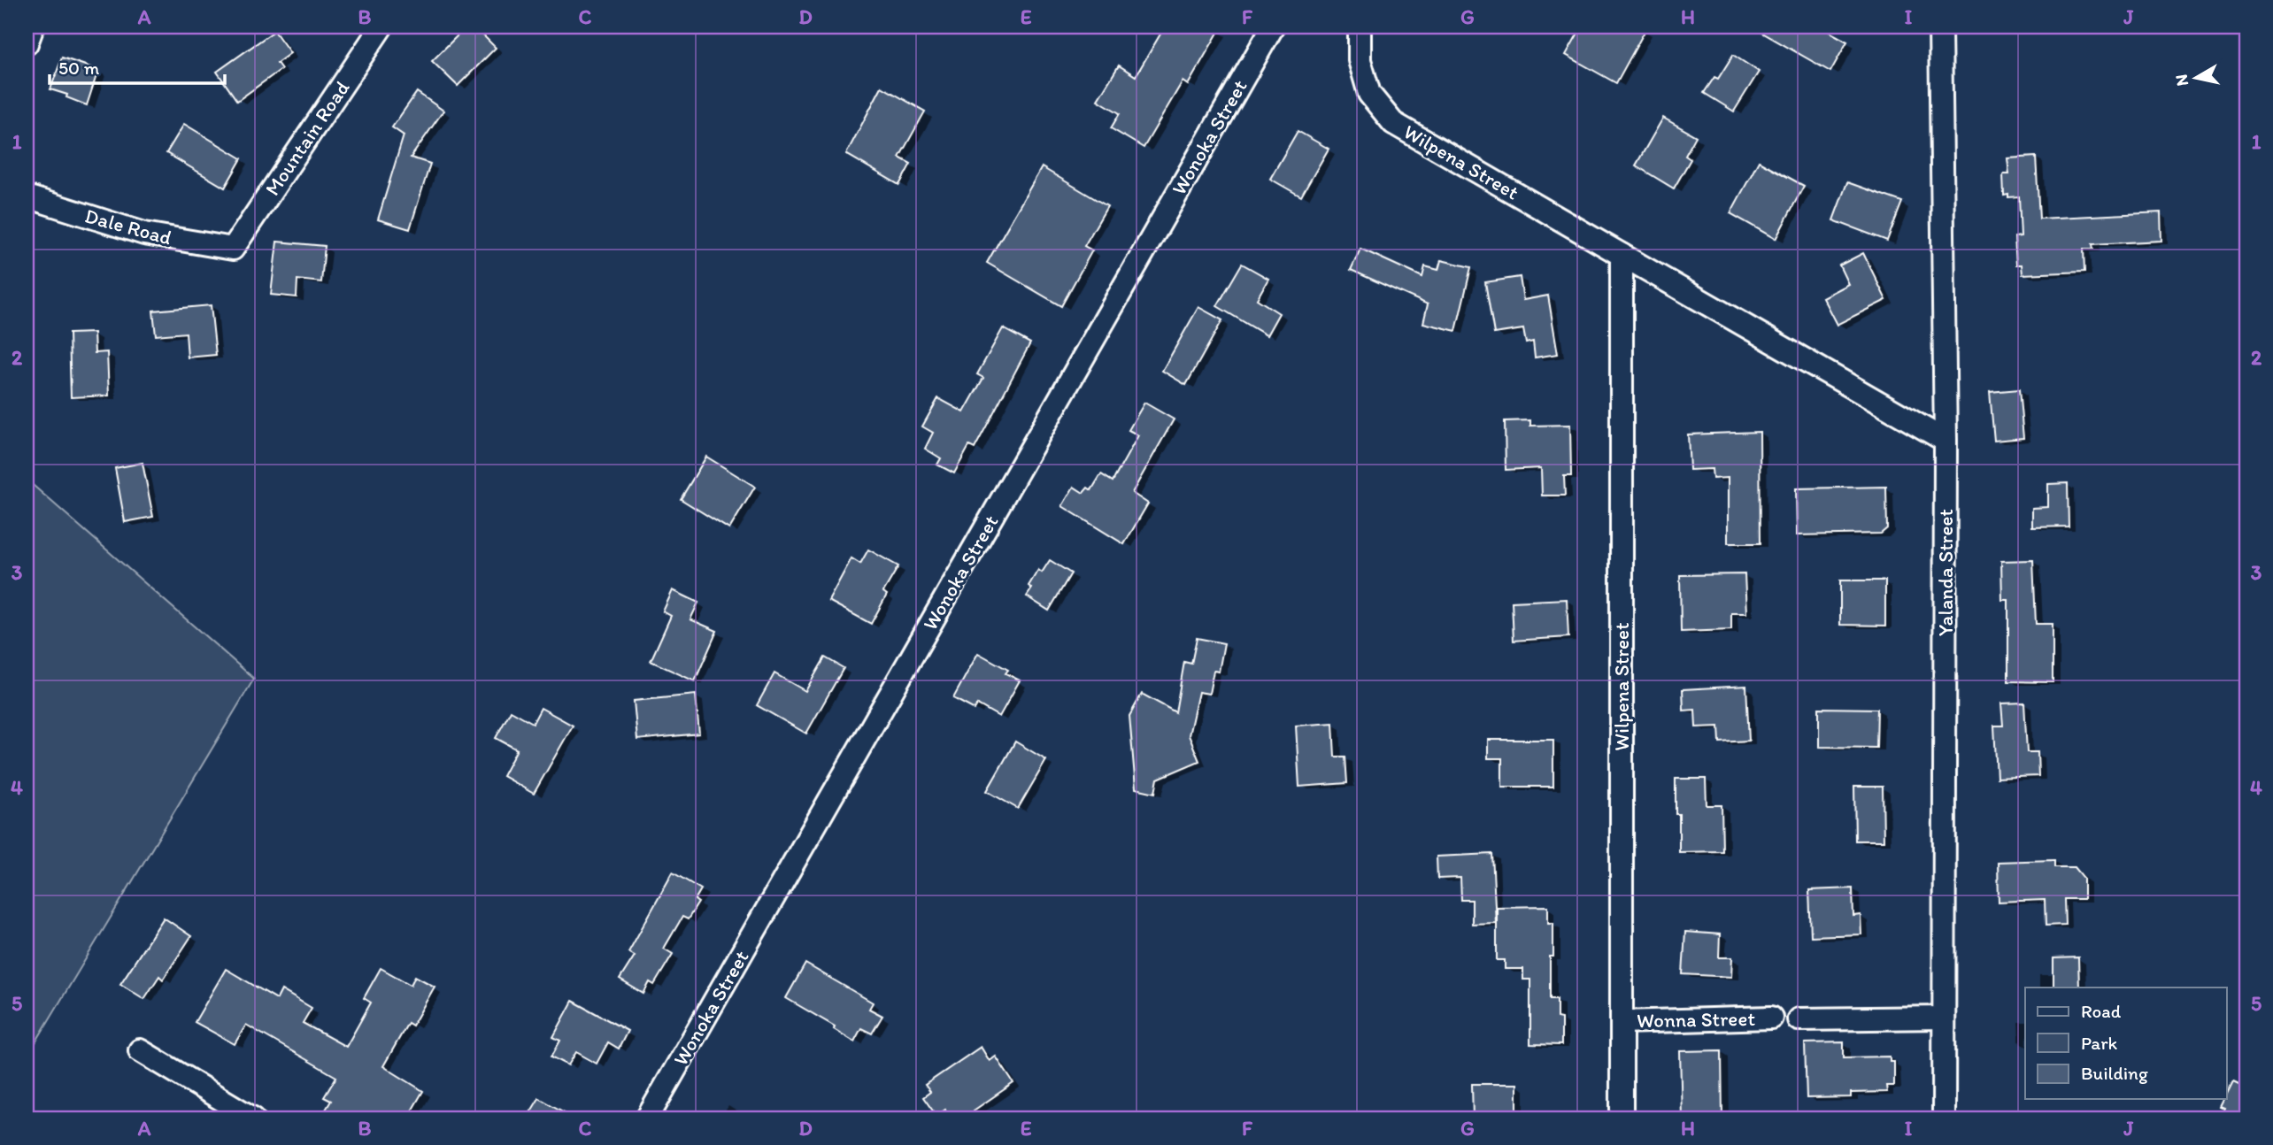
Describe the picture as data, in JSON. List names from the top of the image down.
{
  "streets": {
    "street": [
      "Wonoka Street",
      "Mountain Road",
      "Wilpena Street",
      "Dale Road",
      "Yalanda Street",
      "Wonna Street"
    ]
  },
  "crossings": [
    ["Mountain Road", "Dale Road"],
    ["Wilpena Street", "Yalanda Street"],
    ["Wilpena Street", "Wonna Street"]
  ],
  "legend": ["Road", "Park", "Building"],
  "scale_bar": "50 m",
  "north": "left",
  "grid": {
    "columns": [
      "A",
      "B",
      "C",
      "D",
      "E",
      "F",
      "G",
      "H",
      "I",
      "J"
    ],
    "rows": [
      "1",
      "2",
      "3",
      "4",
      "5"
    ]
  }
}
